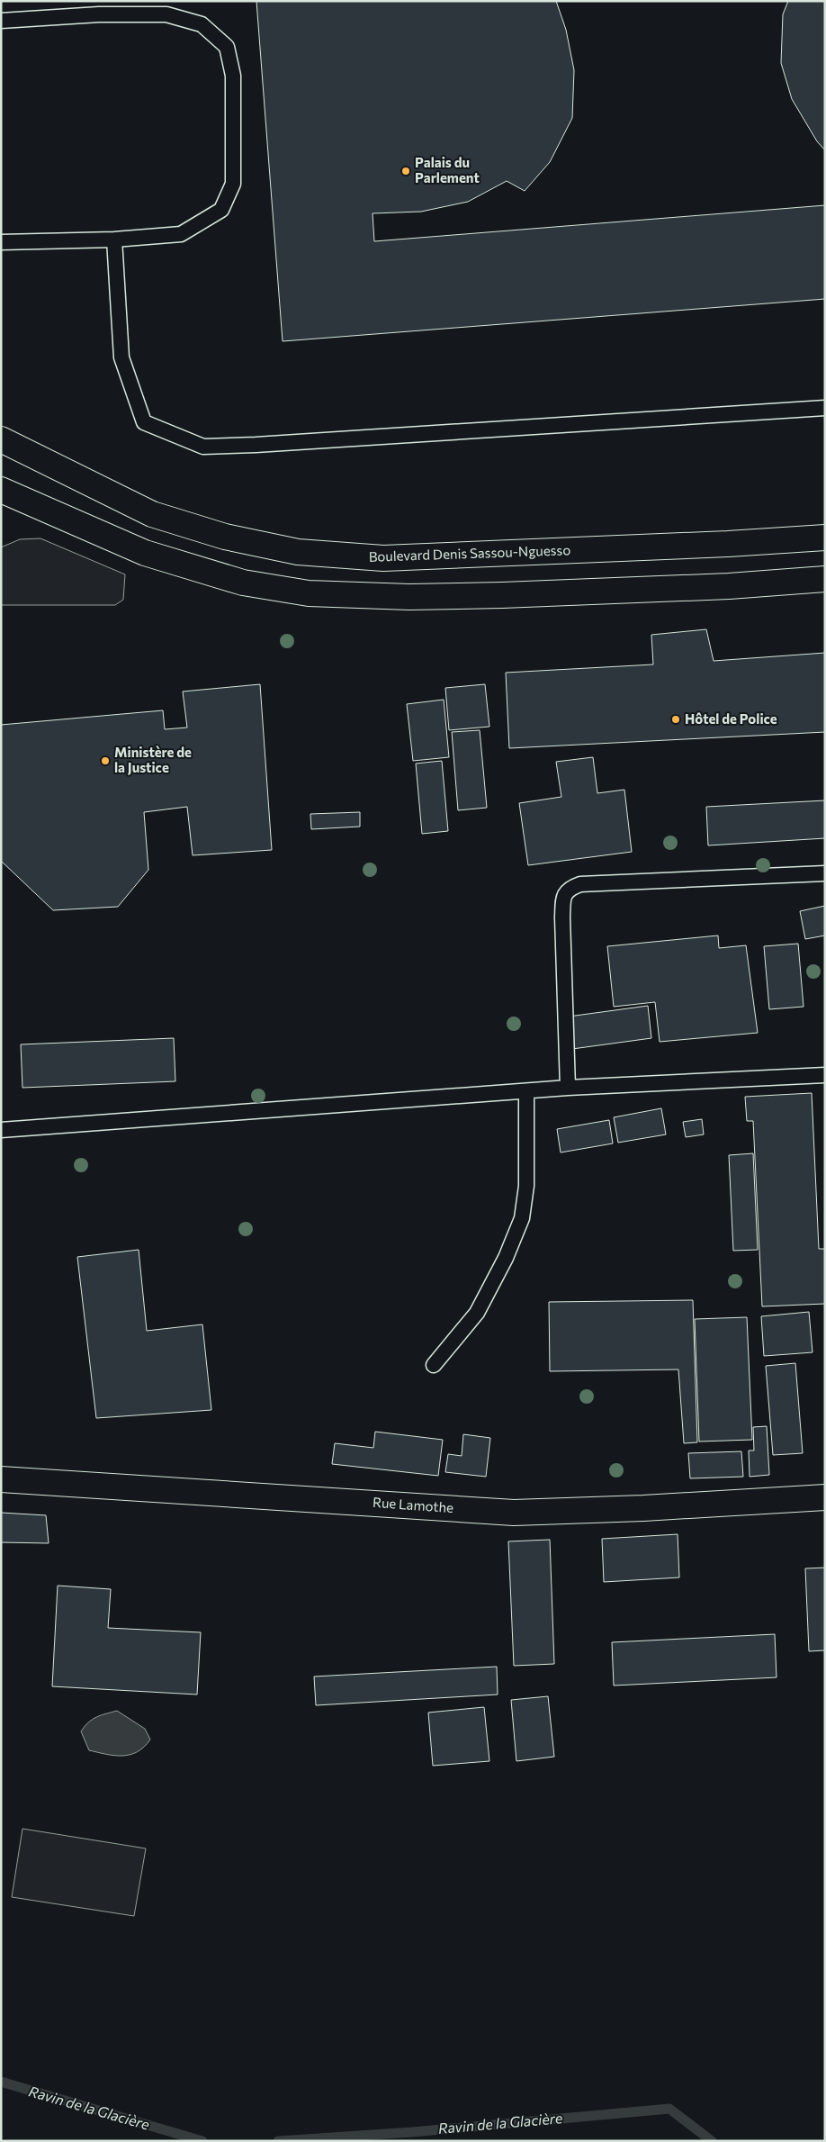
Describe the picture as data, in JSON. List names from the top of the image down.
{
  "streets": {
    "main road": ["Boulevard Denis Sassou-Nguesso", "Rue Lamothe"]
  },
  "water": ["Ravin de la Glacière"],
  "places": ["Palais du Parlement", "Hôtel de Police", "Ministère de la Justice"]
}
